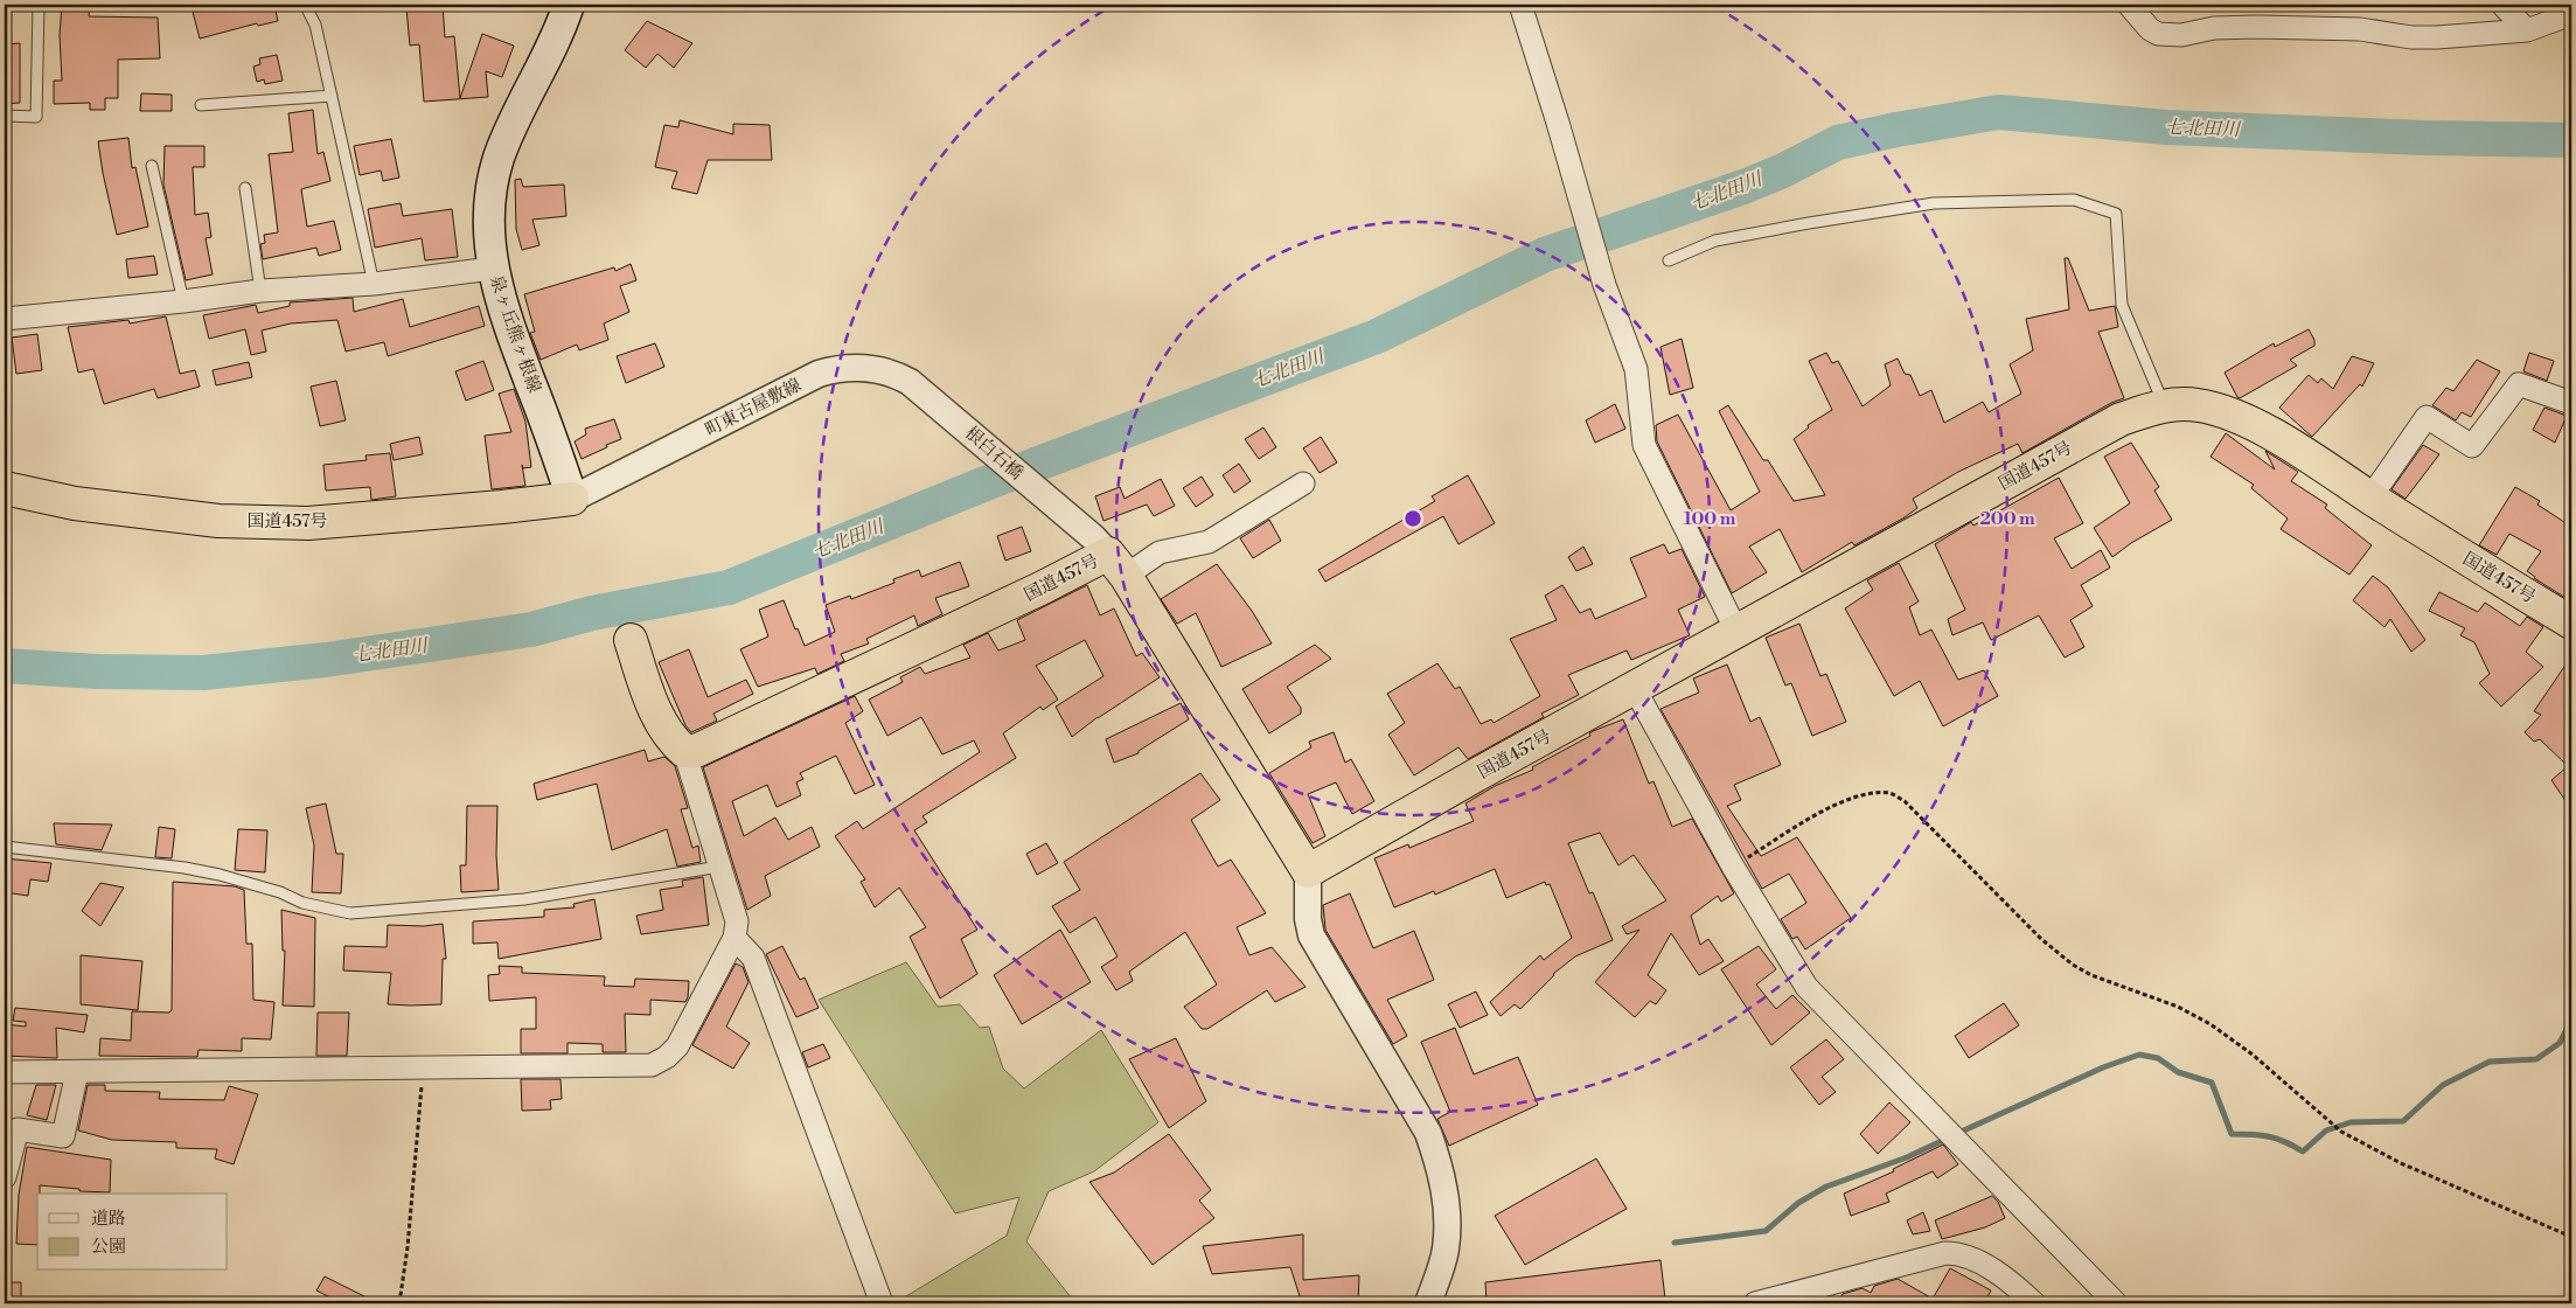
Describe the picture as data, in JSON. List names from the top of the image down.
{
  "streets": {
    "highway": ["国道457号"],
    "main road": ["泉ヶ丘熊ヶ根線"],
    "street": ["町東古屋敷線", "根白石橋"]
  },
  "crossings": [
    ["泉ヶ丘熊ヶ根線", "町東古屋敷線"],
    ["泉ヶ丘熊ヶ根線", "国道457号"],
    ["町東古屋敷線", "根白石橋"],
    ["町東古屋敷線", "国道457号"],
    ["根白石橋", "国道457号"]
  ],
  "water": ["七北田川"],
  "legend": ["道路", "公園"],
  "rings": ["100 m", "200 m"]
}
